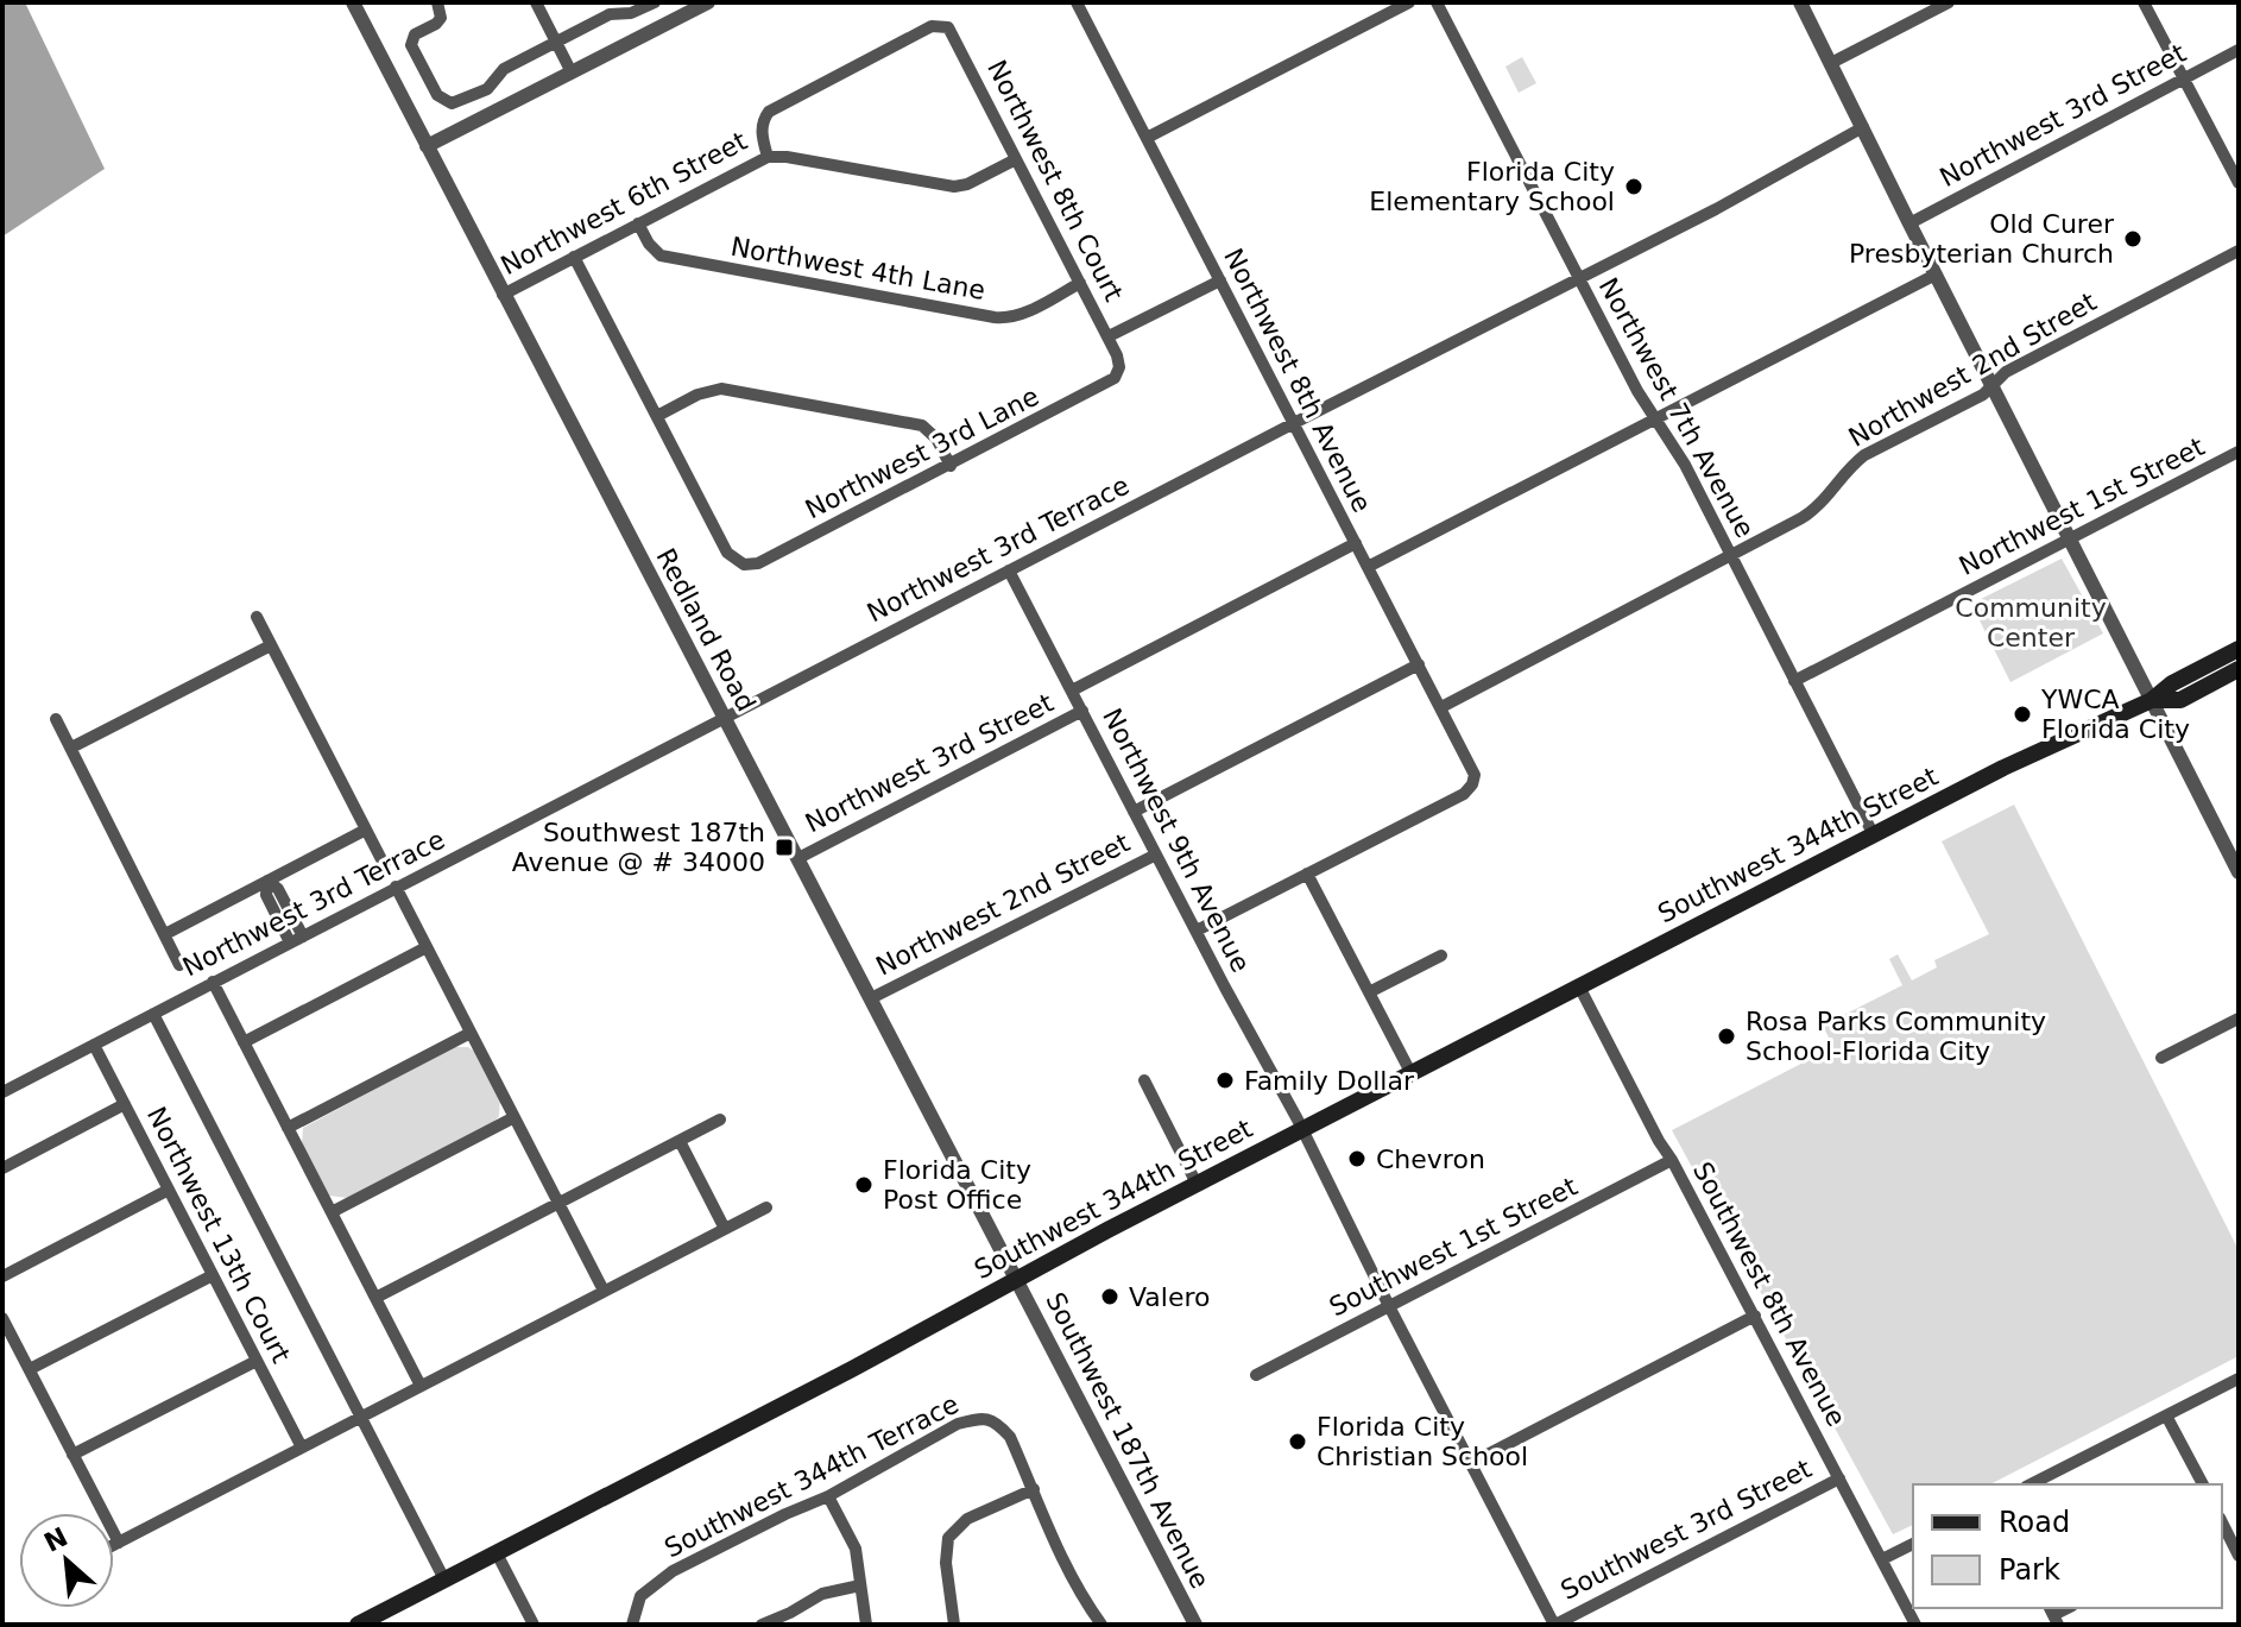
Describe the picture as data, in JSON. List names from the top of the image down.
{
  "streets": {
    "main road": ["Southwest 344th Street"],
    "street": [
      "Northwest 3rd Street",
      "Northwest 8th Court",
      "Northwest 6th Street",
      "Northwest 4th Lane",
      "Northwest 2nd Street",
      "Northwest 8th Avenue",
      "Northwest 7th Avenue",
      "Northwest 3rd Lane",
      "Northwest 1st Street",
      "Northwest 3rd Terrace",
      "Redland Road",
      "Northwest 9th Avenue",
      "Northwest 13th Court",
      "Southwest 1st Street",
      "Southwest 8th Avenue",
      "Southwest 187th Avenue",
      "Southwest 344th Terrace",
      "Southwest 3rd Street"
    ]
  },
  "crossings": [
    ["Northwest 3rd Street", "Northwest 8th Avenue"],
    ["Northwest 3rd Street", "Redland Road"],
    ["Northwest 3rd Street", "Northwest 9th Avenue"],
    ["Northwest 8th Court", "Northwest 6th Street"],
    ["Northwest 8th Court", "Northwest 4th Lane"],
    ["Northwest 8th Court", "Northwest 3rd Lane"],
    ["Northwest 6th Street", "Northwest 4th Lane"],
    ["Northwest 6th Street", "Redland Road"],
    ["Northwest 2nd Street", "Northwest 8th Avenue"],
    ["Northwest 2nd Street", "Northwest 7th Avenue"],
    ["Northwest 2nd Street", "Redland Road"],
    ["Northwest 2nd Street", "Northwest 9th Avenue"],
    ["Northwest 8th Avenue", "Northwest 3rd Terrace"],
    ["Northwest 7th Avenue", "Northwest 1st Street"],
    ["Northwest 7th Avenue", "Northwest 3rd Terrace"],
    ["Northwest 7th Avenue", "Southwest 344th Street"],
    ["Northwest 3rd Terrace", "Redland Road"],
    ["Northwest 3rd Terrace", "Northwest 9th Avenue"],
    ["Northwest 3rd Terrace", "Northwest 13th Court"],
    ["Redland Road", "Southwest 344th Street"],
    ["Redland Road", "Southwest 187th Avenue"],
    ["Northwest 9th Avenue", "Southwest 344th Street"],
    ["Northwest 9th Avenue", "Southwest 1st Street"],
    ["Northwest 9th Avenue", "Southwest 3rd Street"],
    ["Southwest 344th Street", "Southwest 8th Avenue"],
    ["Southwest 344th Street", "Southwest 187th Avenue"],
    ["Southwest 1st Street", "Southwest 8th Avenue"],
    ["Southwest 8th Avenue", "Southwest 3rd Street"]
  ],
  "parks": ["Community Center"],
  "places": {
    "other": [
      "Florida City Elementary School",
      "Old Curer Presbyterian Church",
      "YWCA Florida City",
      "Rosa Parks Community School-Florida City",
      "Family Dollar",
      "Chevron",
      "Florida City Post Office",
      "Valero",
      "Florida City Christian School"
    ],
    "transit": ["Southwest 187th Avenue @ # 34000"]
  },
  "legend": ["Road", "Park"],
  "north": "top left"
}
